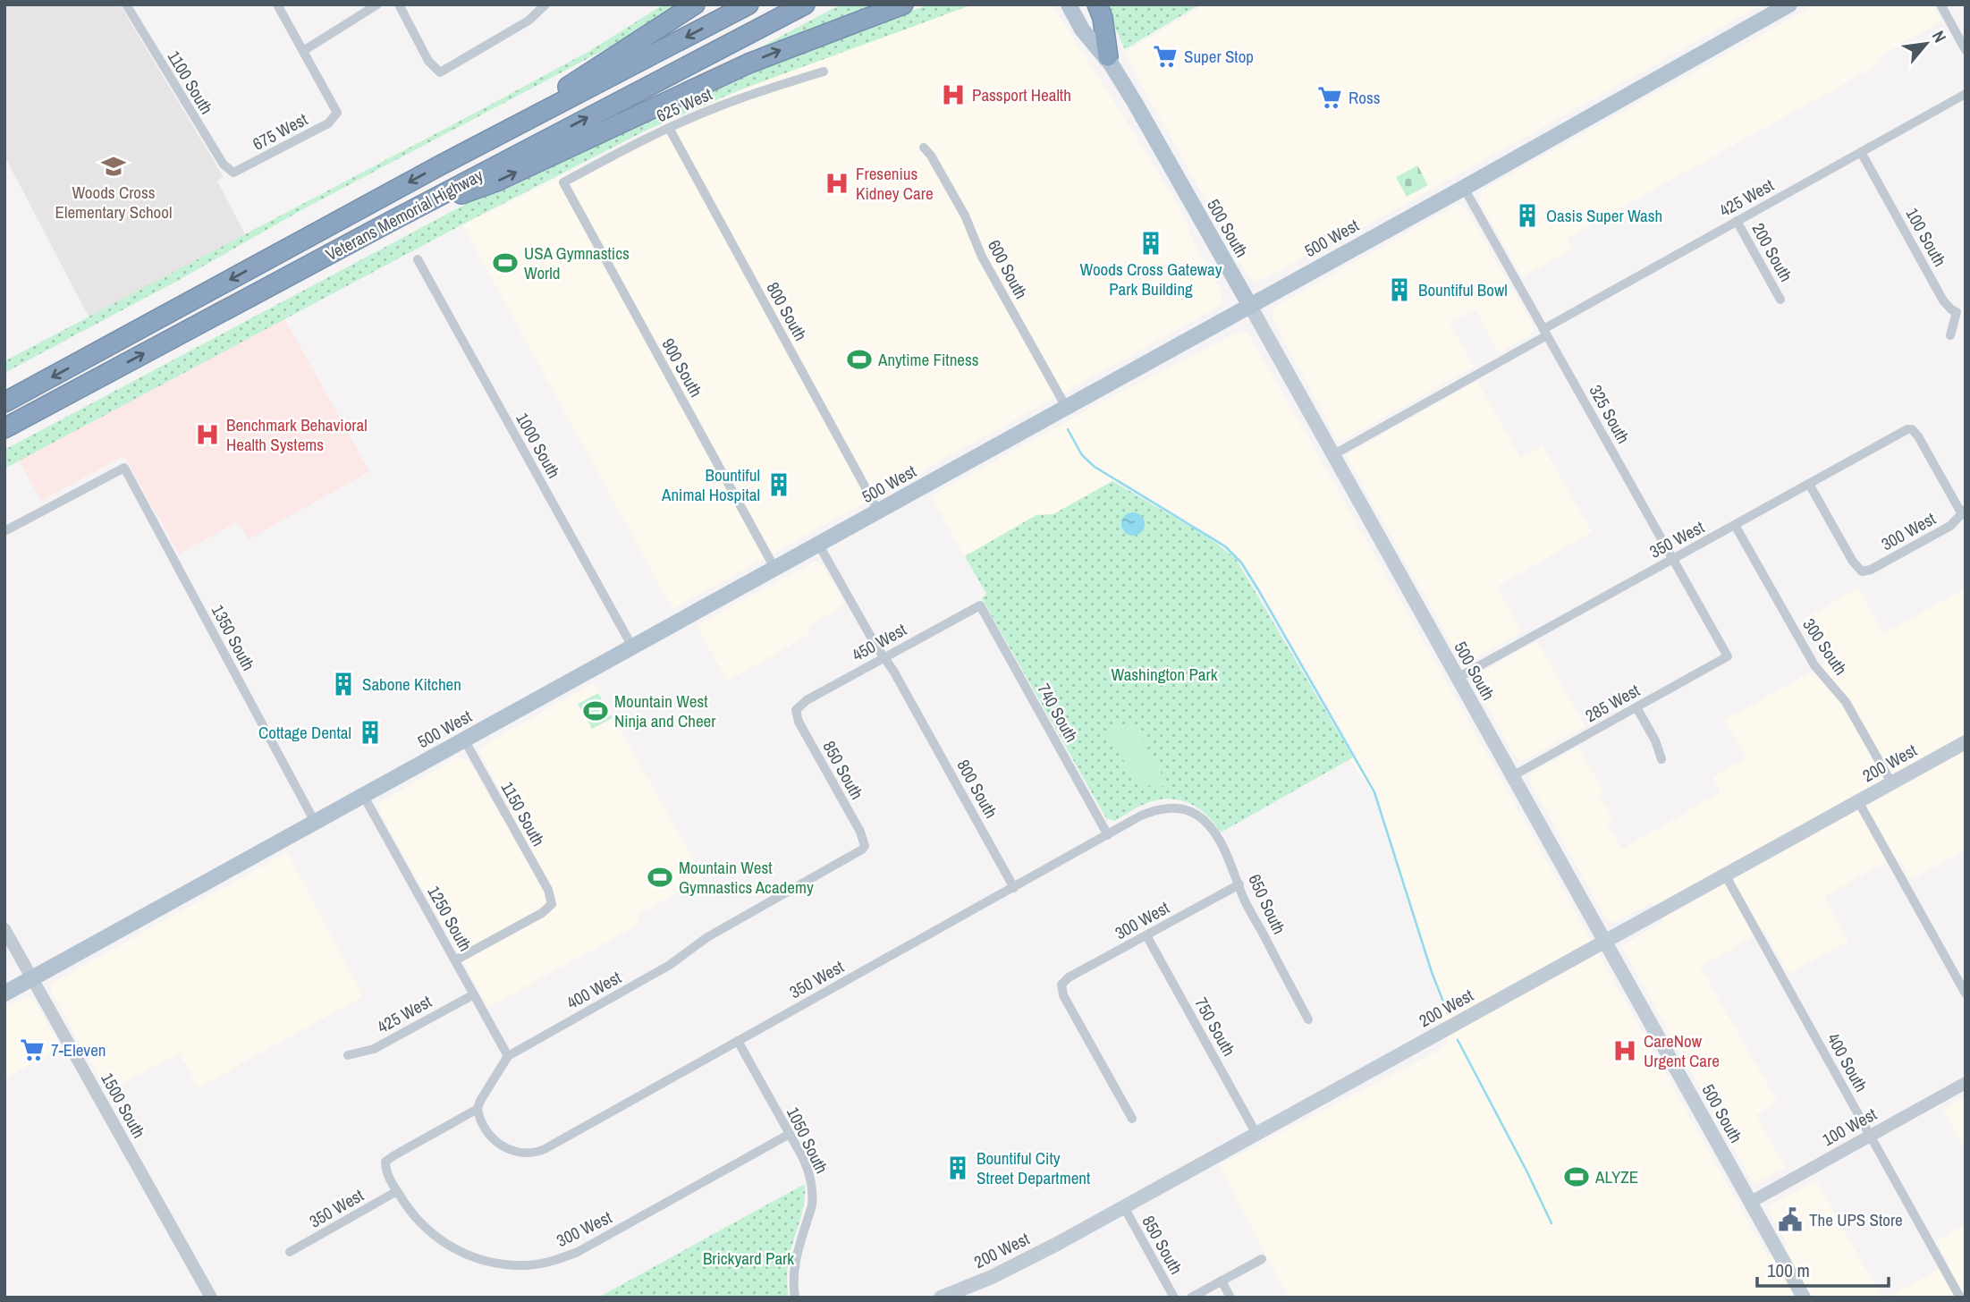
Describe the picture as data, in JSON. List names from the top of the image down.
{
  "streets": {
    "highway": ["Veterans Memorial Highway"],
    "main road": ["500 South", "500 West", "200 West"],
    "street": [
      "1100 South",
      "625 West",
      "675 West",
      "425 West",
      "100 South",
      "200 South",
      "600 South",
      "800 South",
      "900 South",
      "325 South",
      "1000 South",
      "300 West",
      "350 West",
      "1350 South",
      "450 West",
      "300 South",
      "285 West",
      "740 South",
      "850 South",
      "1150 South",
      "650 South",
      "1250 South",
      "400 West",
      "750 South",
      "400 South",
      "1500 South",
      "100 West",
      "1050 South"
    ]
  },
  "crossings": [
    ["1100 South", "675 West"],
    ["625 West", "800 South"],
    ["625 West", "900 South"],
    ["425 West", "500 South"],
    ["425 West", "100 South"],
    ["425 West", "200 South"],
    ["425 West", "325 South"],
    ["425 West", "1250 South"],
    ["500 South", "500 West"],
    ["500 South", "350 West"],
    ["500 South", "285 West"],
    ["500 South", "200 West"],
    ["500 South", "100 West"],
    ["500 West", "600 South"],
    ["500 West", "800 South"],
    ["500 West", "900 South"],
    ["500 West", "325 South"],
    ["500 West", "1000 South"],
    ["500 West", "1350 South"],
    ["500 West", "1150 South"],
    ["500 West", "1250 South"],
    ["500 West", "1500 South"],
    ["800 South", "350 West"],
    ["800 South", "450 West"],
    ["325 South", "350 West"],
    ["325 South", "285 West"],
    ["300 West", "350 West"],
    ["300 West", "650 South"],
    ["300 West", "750 South"],
    ["300 West", "1050 South"],
    ["350 West", "300 South"],
    ["350 West", "740 South"],
    ["350 West", "650 South"],
    ["350 West", "400 West"],
    ["350 West", "1050 South"],
    ["450 West", "740 South"],
    ["450 West", "850 South"],
    ["300 South", "200 West"],
    ["200 West", "850 South"],
    ["200 West", "750 South"],
    ["200 West", "400 South"],
    ["850 South", "400 West"],
    ["1150 South", "1250 South"],
    ["1250 South", "400 West"],
    ["400 South", "100 West"]
  ],
  "parks": ["Washington Park", "Brickyard Park"],
  "places": {
    "supermarket": ["Super Stop", "Ross", "7-Eleven"],
    "hospital": [
      "Passport Health",
      "Fresenius Kidney Care",
      "Benchmark Behavioral Health Systems",
      "CareNow Urgent Care"
    ],
    "school or university": ["Woods Cross Elementary School"],
    "building": [
      "Oasis Super Wash",
      "Woods Cross Gateway Park Building",
      "Bountiful Bowl",
      "Bountiful Animal Hospital",
      "Sabone Kitchen",
      "Cottage Dental",
      "Bountiful City Street Department"
    ],
    "sports": [
      "USA Gymnastics World",
      "Anytime Fitness",
      "Mountain West Ninja and Cheer",
      "Mountain West Gymnastics Academy",
      "ALYZE"
    ],
    "public building": ["The UPS Store"]
  },
  "scale_bar": "100 m",
  "north": "top right"
}
